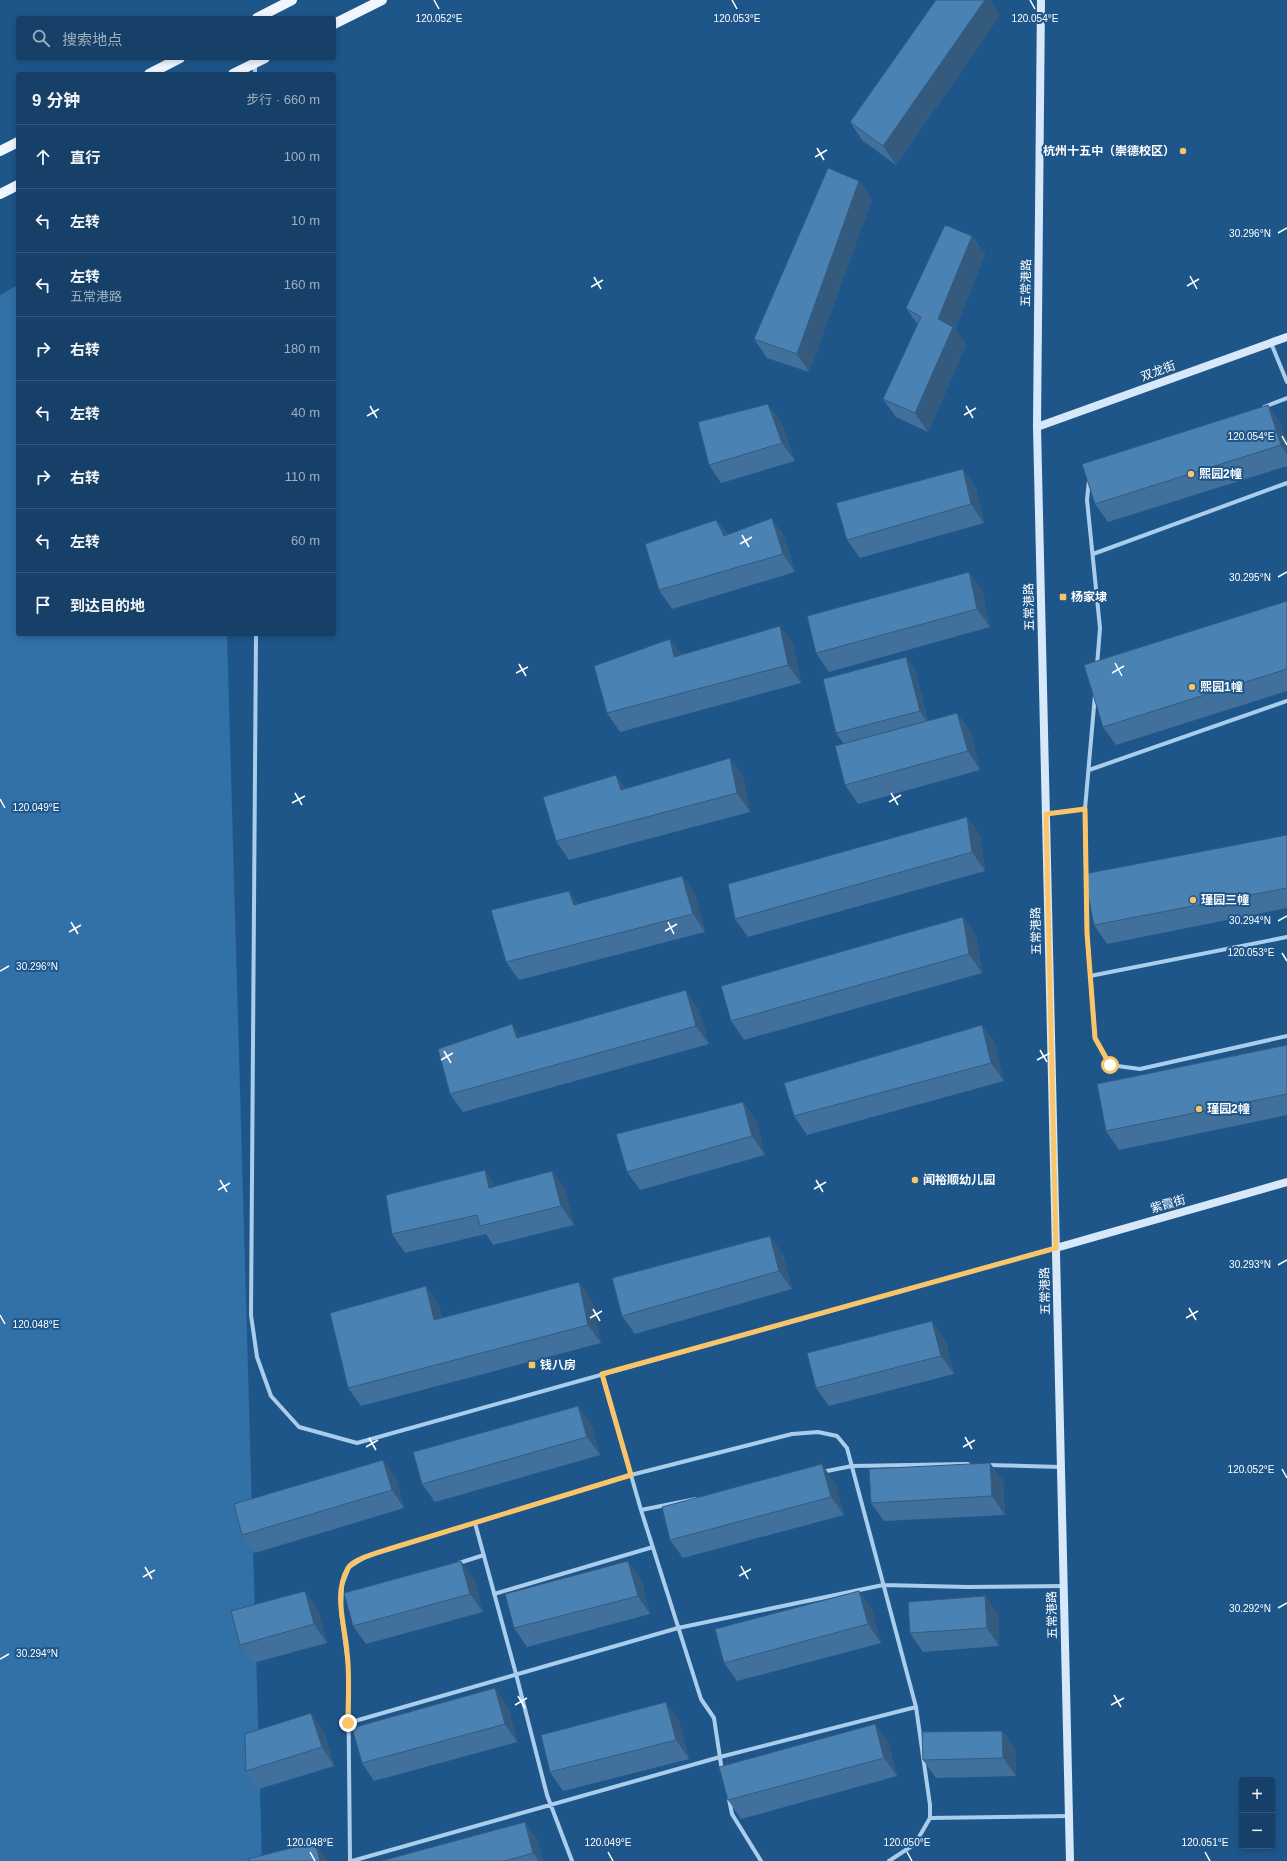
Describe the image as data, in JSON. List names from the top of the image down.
{
  "streets": {
    "street": ["五常港路", "双龙街", "紫霞街"]
  },
  "crossings": [
    ["五常港路", "双龙街"],
    ["五常港路", "紫霞街"]
  ],
  "places": {
    "other": [
      "杭州十五中（崇德校区）",
      "熙园2幢",
      "熙园1幢",
      "瑾园三幢",
      "瑾园2幢",
      "闻裕顺幼儿园"
    ],
    "transit": ["杨家埭", "钱八房"]
  },
  "page": {
    "search": "搜索地点",
    "heading": ["9 分钟", "步行 · 660 m"],
    "list": [
      ["直行", "100 m"],
      ["左转", "10 m"],
      ["左转", "五常港路", "160 m"],
      ["右转", "180 m"],
      ["左转", "40 m"],
      ["右转", "110 m"],
      ["左转", "60 m"],
      "到达目的地"
    ],
    "map_buttons": ["+", "−"]
  },
  "coordinates": [
    "120.052°E",
    "120.054°E",
    "120.053°E",
    "30.296°N",
    "30.295°N",
    "120.049°E",
    "30.294°N",
    "30.293°N",
    "120.048°E",
    "30.292°N",
    "120.050°E",
    "120.051°E"
  ]
}
